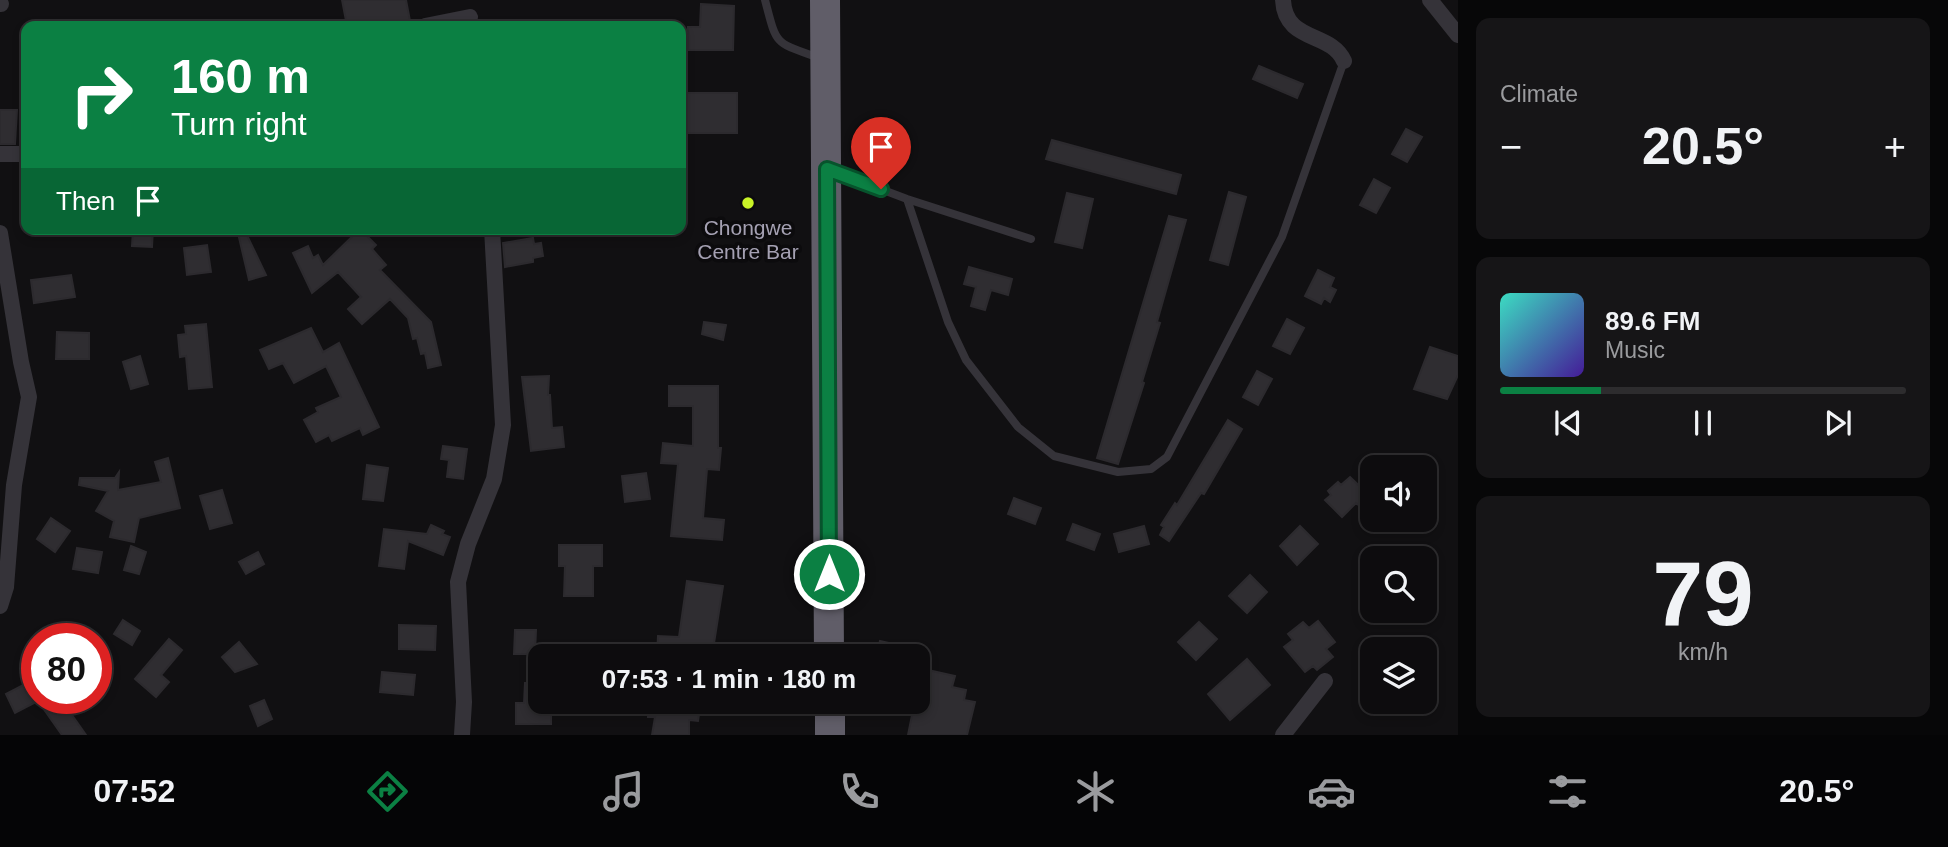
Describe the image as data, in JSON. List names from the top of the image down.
{
  "places": ["Chongwe Centre Bar"],
  "page": {
    "tile": [
      "Climate",
      ["79", "km/h"]
    ],
    "turn": ["160 m", "Turn right"],
    "heat": ["−", "20.5°", "+"],
    "then": "Then",
    "song": ["89.6 FM", "Music"],
    "limit": "80",
    "trip": "07:53 · 1 min · 180 m",
    "tabs": ["07:52", "20.5°"]
  }
}
